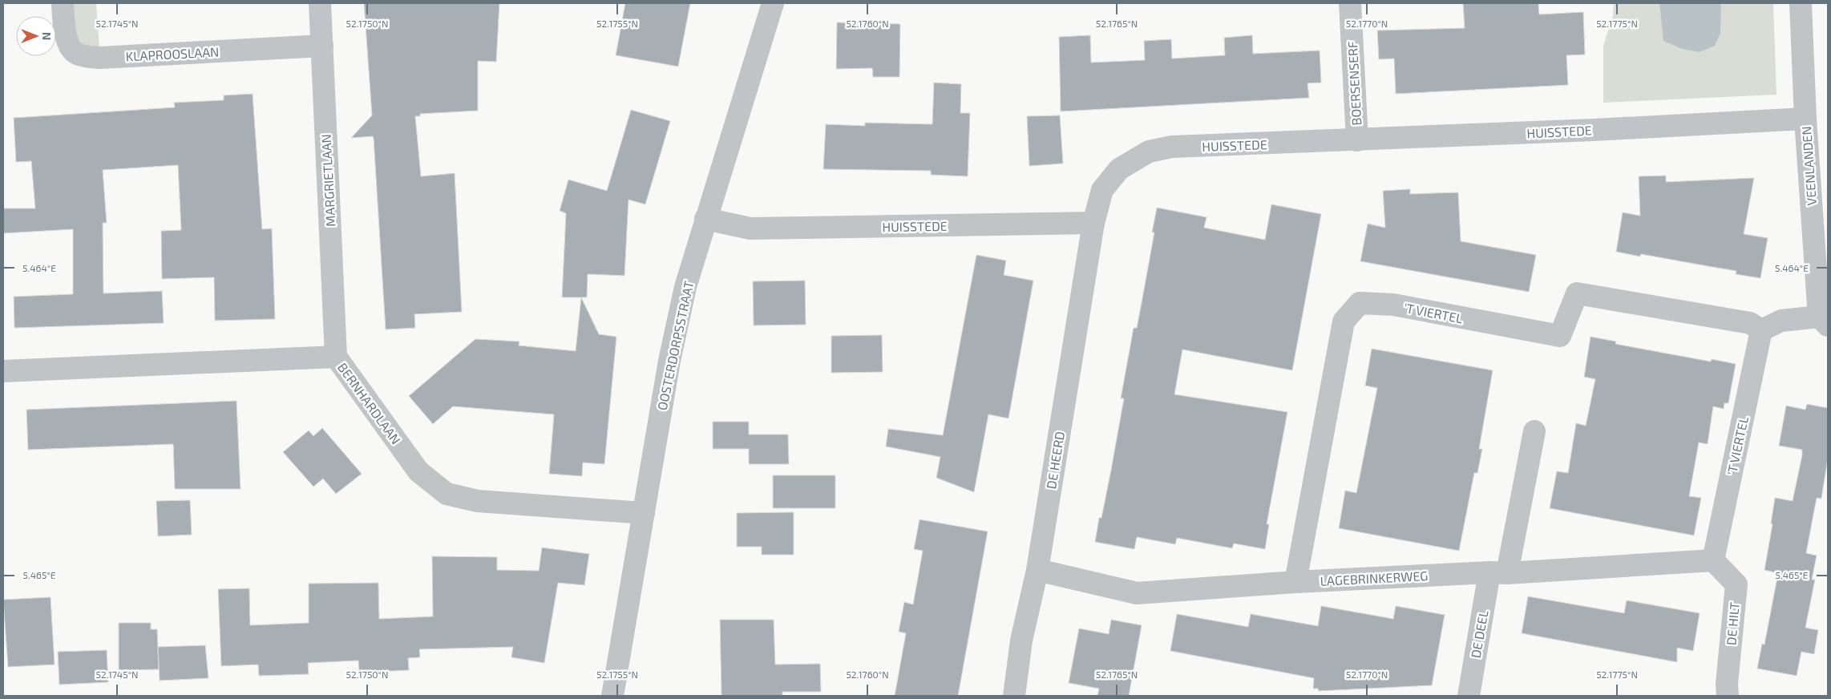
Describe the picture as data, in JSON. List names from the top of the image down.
{
  "streets": {
    "street": [
      "KLAPROOSLAAN",
      "BOERSENSERF",
      "HUISSTEDE",
      "VEENLANDEN",
      "MARGRIETLAAN",
      "'T VIERTEL",
      "OOSTERDORPSSTRAAT",
      "BERNHARDLAAN",
      "DE HEERD",
      "LAGEBRINKERWEG",
      "DE HILT",
      "DE DEEL"
    ]
  },
  "crossings": [
    ["KLAPROOSLAAN", "MARGRIETLAAN"],
    ["BOERSENSERF", "HUISSTEDE"],
    ["HUISSTEDE", "VEENLANDEN"],
    ["HUISSTEDE", "OOSTERDORPSSTRAAT"],
    ["HUISSTEDE", "DE HEERD"],
    ["MARGRIETLAAN", "BERNHARDLAAN"],
    ["'T VIERTEL", "LAGEBRINKERWEG"],
    ["'T VIERTEL", "DE HILT"],
    ["OOSTERDORPSSTRAAT", "BERNHARDLAAN"],
    ["DE HEERD", "LAGEBRINKERWEG"],
    ["LAGEBRINKERWEG", "DE HILT"],
    ["LAGEBRINKERWEG", "DE DEEL"]
  ],
  "north": "right",
  "coordinates": [
    "52.1745°N",
    "52.1750°N",
    "52.1755°N",
    "52.1760°N",
    "52.1765°N",
    "52.1770°N",
    "52.1775°N",
    "5.464°E",
    "5.465°E"
  ]
}
